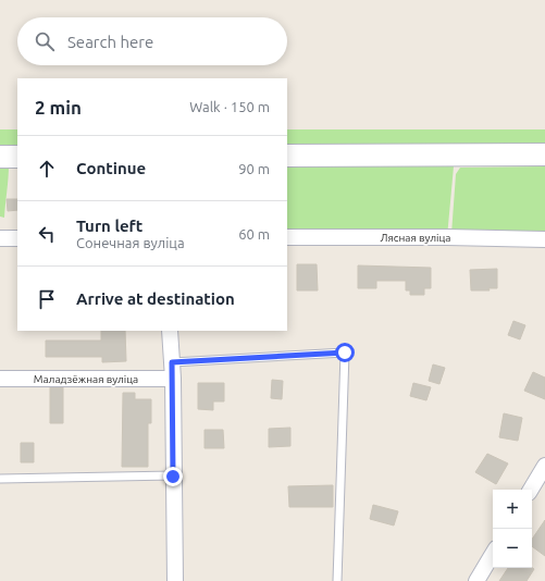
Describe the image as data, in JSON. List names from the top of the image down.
{
  "streets": {
    "street": ["Лясная вуліца", "Маладзёжная вуліца"]
  },
  "page": {
    "search": "Search here",
    "heading": ["2 min", "Walk · 150 m"],
    "list": [
      ["Continue", "90 m"],
      ["Turn left", "Сонечная вуліца", "60 m"],
      "Arrive at destination"
    ],
    "map_buttons": ["+", "−"]
  }
}
